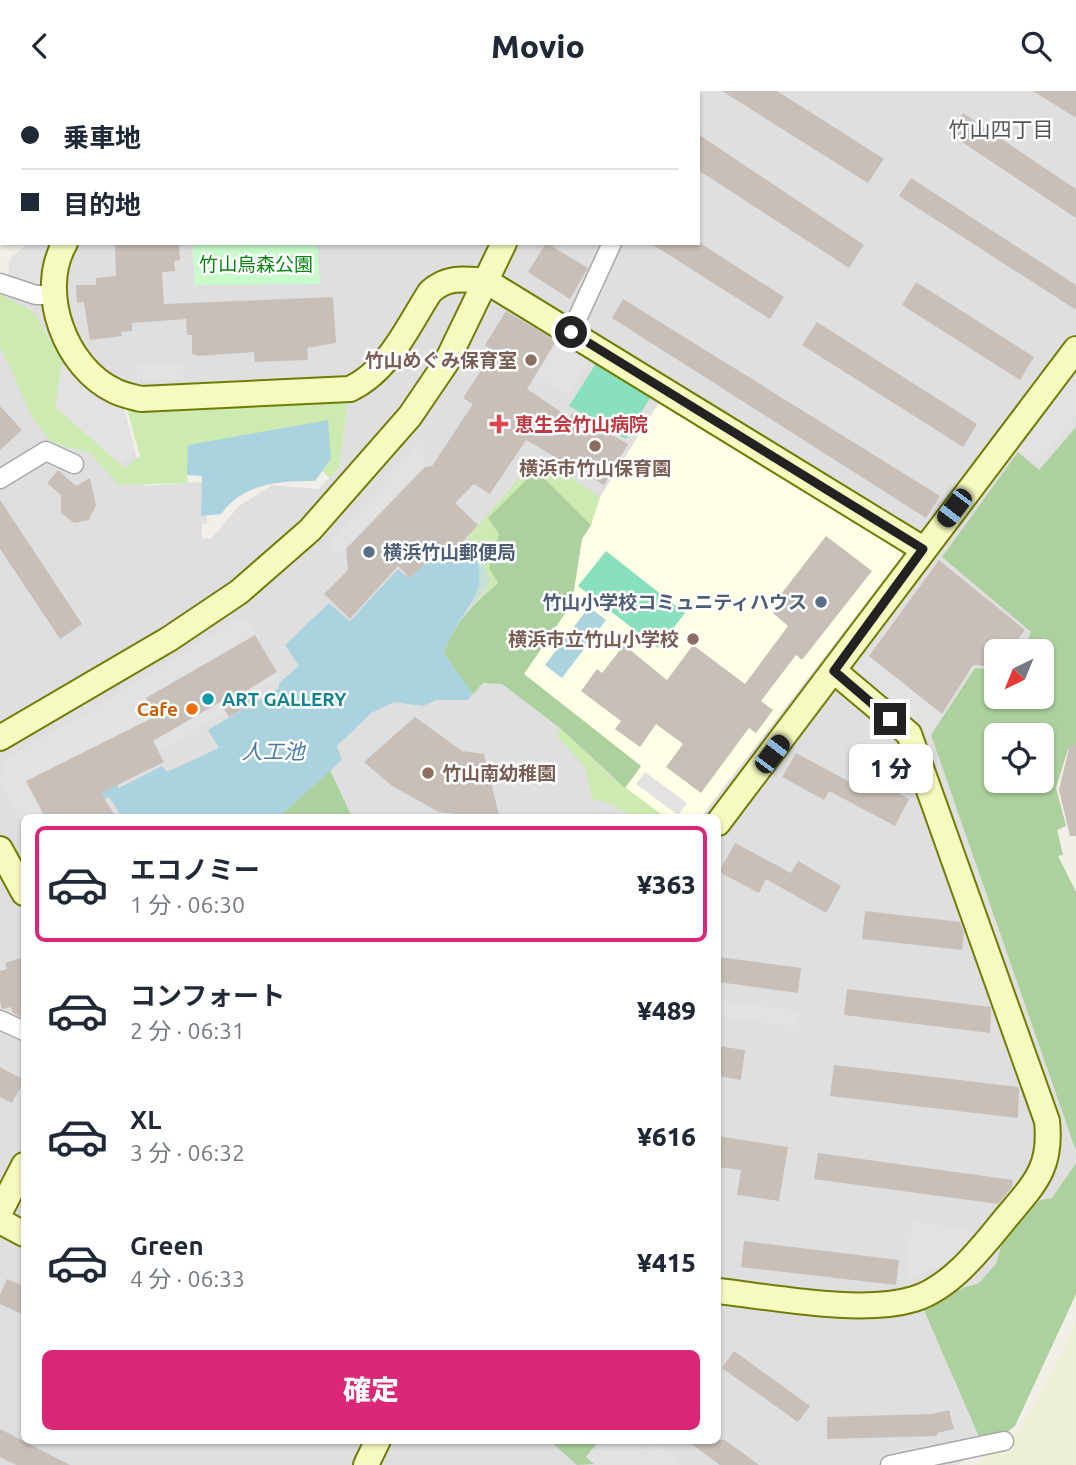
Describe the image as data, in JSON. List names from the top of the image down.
{
  "districts": ["竹山四丁目"],
  "water": ["人工池"],
  "parks": ["竹山烏森公園"],
  "places": {
    "other": [
      "竹山めぐみ保育室",
      "横浜市竹山保育園",
      "横浜竹山郵便局",
      "竹山小学校コミュニティハウス",
      "横浜市立竹山小学校",
      "ART GALLERY",
      "Cafe",
      "竹山南幼稚園"
    ],
    "health": ["恵生会竹山病院"]
  },
  "north": "bottom left",
  "page": {
    "header": "Movio",
    "banner": ["乗車地", "目的地"],
    "bubble": "1 分",
    "list": [
      {
        "name": "エコノミー",
        "note": "1 分 · 06:30",
        "value": "¥363"
      },
      {
        "name": "コンフォート",
        "note": "2 分 · 06:31",
        "value": "¥489"
      },
      {
        "name": "XL",
        "note": "3 分 · 06:32",
        "value": "¥616"
      },
      {
        "name": "Green",
        "note": "4 分 · 06:33",
        "value": "¥415"
      }
    ],
    "buttons": "確定"
  }
}
